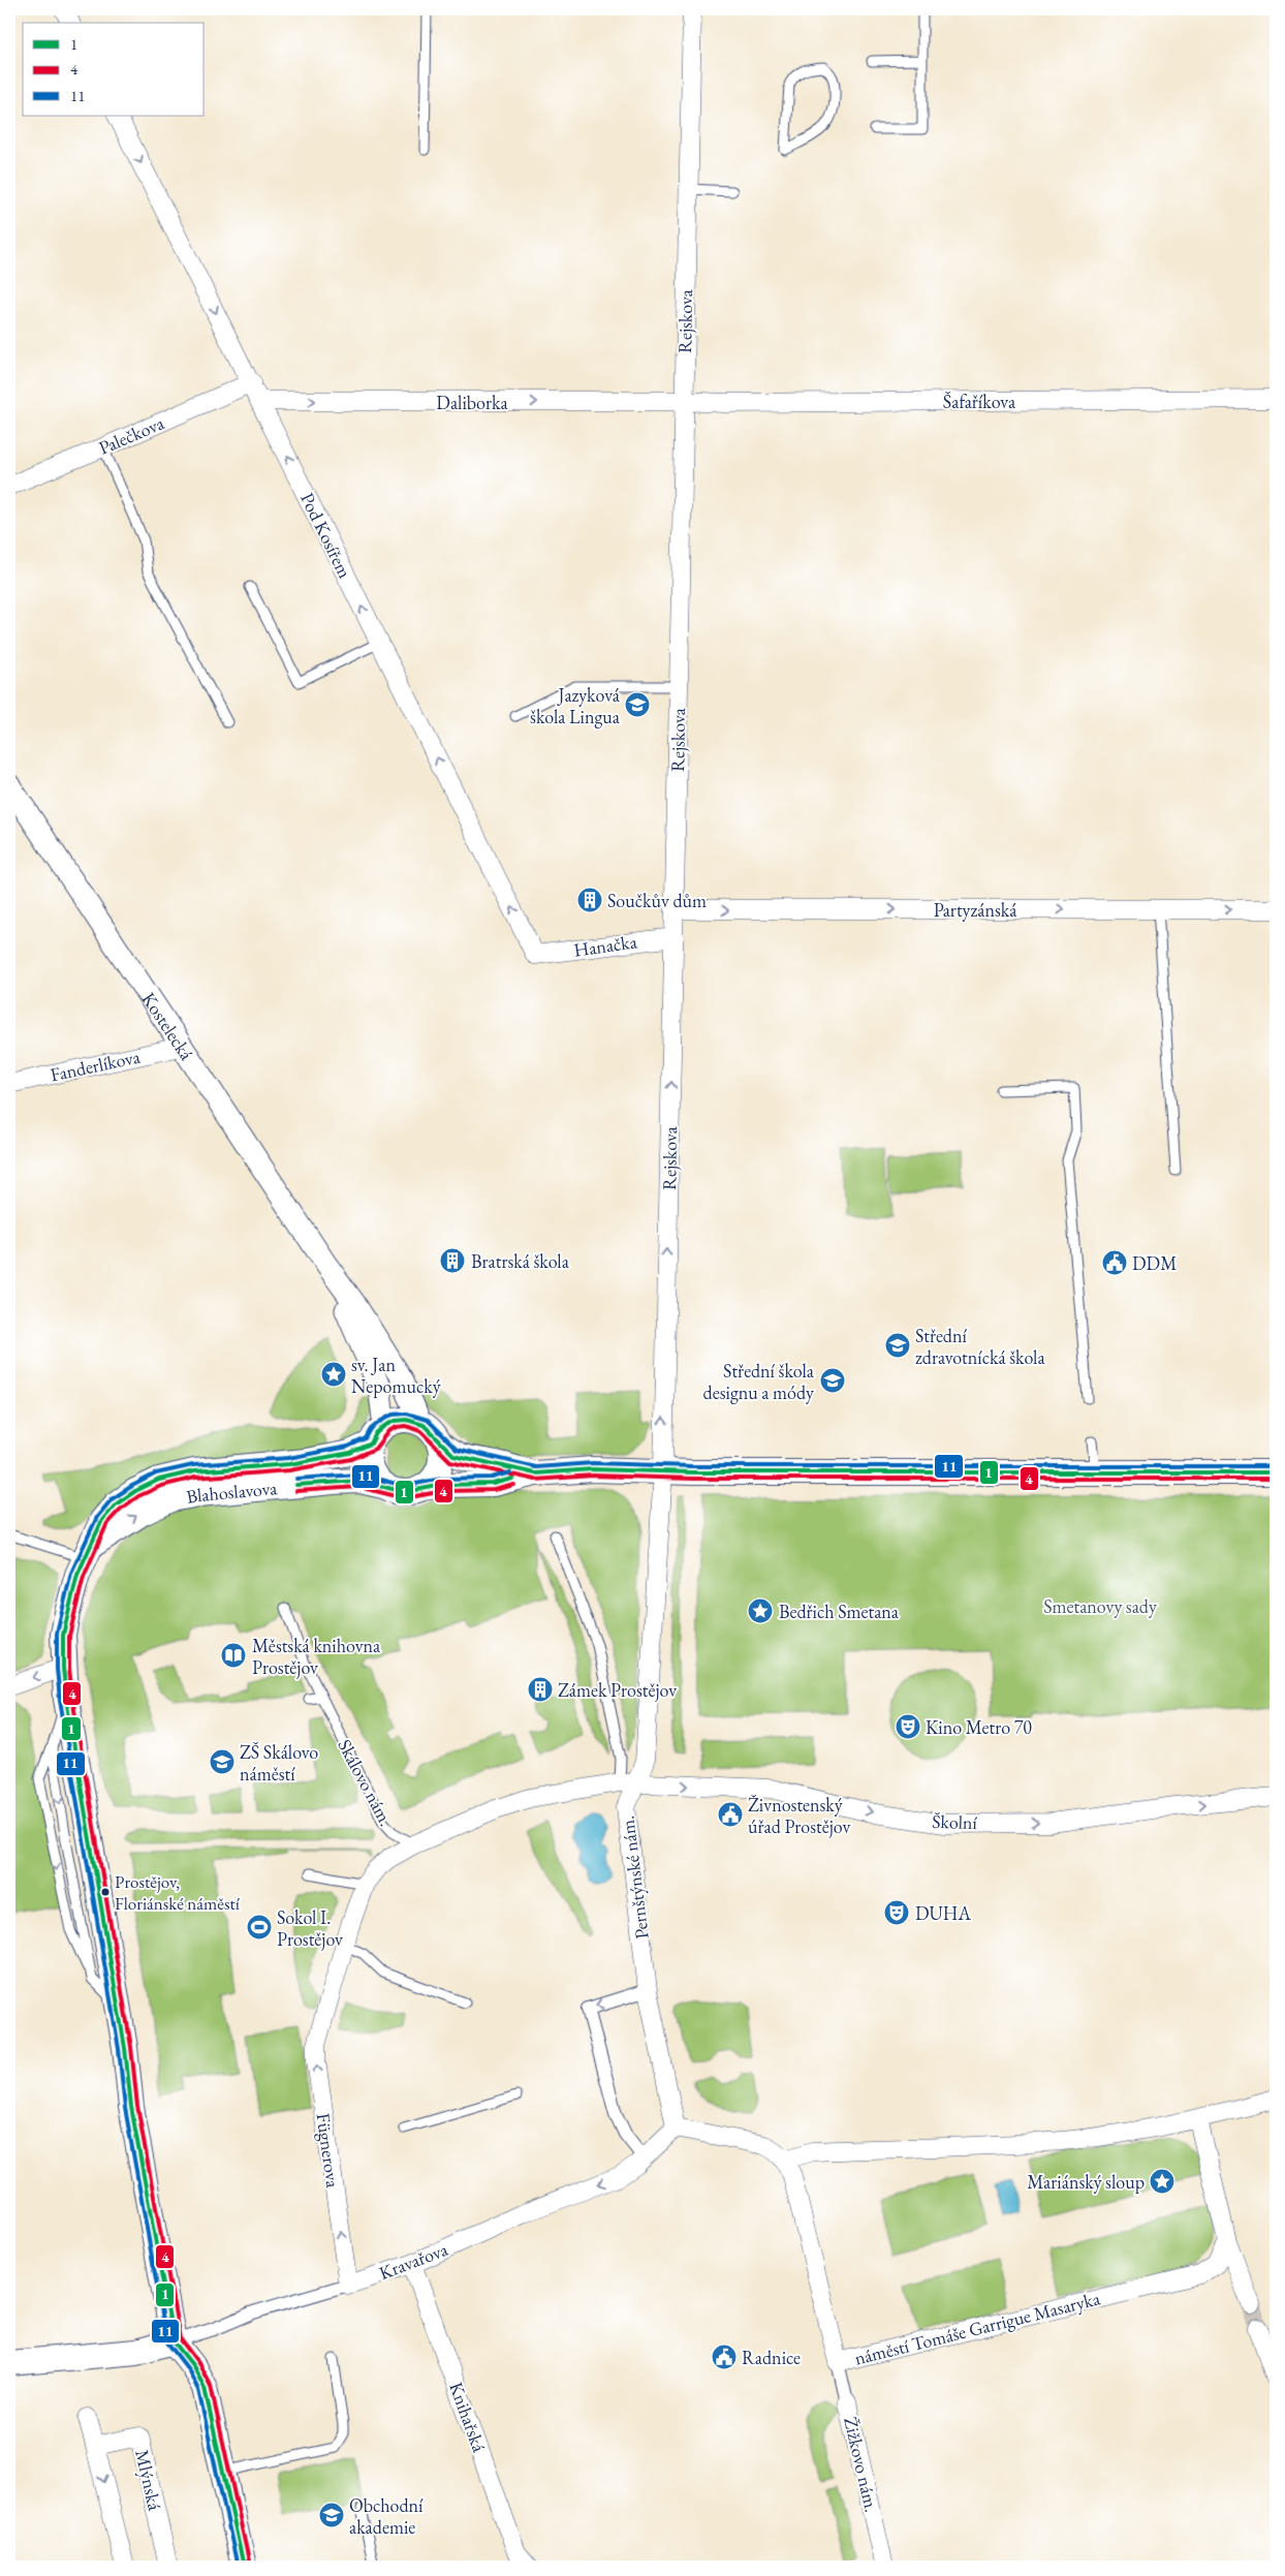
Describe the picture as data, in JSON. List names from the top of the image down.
{
  "streets": {
    "main road": ["Blahoslavova"],
    "street": [
      "Rejskova",
      "Šafaříkova",
      "Daliborka",
      "Palečkova",
      "Pod Kosířem",
      "Partyzánská",
      "Hanačka",
      "Kostelecká",
      "Fanderlíkova",
      "Školní",
      "Pernštýnské nám.",
      "Fügnerova",
      "Kravařova",
      "náměstí Tomáše Garrigue Masaryka",
      "Knihařská",
      "Žižkovo nám.",
      "Mlýnská"
    ],
    "lane": ["Skálovo nám."]
  },
  "crossings": [
    ["Rejskova", "Šafaříkova"],
    ["Rejskova", "Daliborka"],
    ["Rejskova", "Partyzánská"],
    ["Rejskova", "Hanačka"],
    ["Rejskova", "Školní"],
    ["Rejskova", "Pernštýnské nám."],
    ["Šafaříkova", "Daliborka"],
    ["Daliborka", "Pod Kosířem"],
    ["Palečkova", "Pod Kosířem"],
    ["Pod Kosířem", "Hanačka"],
    ["Kostelecká", "Fanderlíkova"],
    ["Kostelecká", "Blahoslavova"],
    ["Blahoslavova", "Kravařova"],
    ["Školní", "Pernštýnské nám."],
    ["Fügnerova", "Kravařova"],
    ["Kravařova", "Knihařská"],
    ["náměstí Tomáše Garrigue Masaryka", "Žižkovo nám."]
  ],
  "one_way": [
    "Daliborka",
    "Partyzánská",
    "Školní",
    "Fügnerova",
    "Kravařova"
  ],
  "parks": ["Smetanovy sady"],
  "places": {
    "school or university": [
      "Jazyková škola Lingua",
      "Střední zdravotnícká škola",
      "Střední škola designu a módy",
      "ZŠ Skálovo náměstí",
      "Obchodní akademie"
    ],
    "building": ["Součkův dům", "Bratrská škola", "Zámek Prostějov"],
    "public building": ["DDM", "Živnostenský úřad Prostějov", "Radnice"],
    "place": ["sv. Jan Nepomucký", "Bedřich Smetana", "Mariánský sloup"],
    "library": ["Městská knihovna Prostějov"],
    "theatre": ["Kino Metro 70", "DUHA"],
    "other": ["Prostějov, Floriánské náměstí"],
    "sports": ["Sokol I. Prostějov"]
  },
  "lines": ["transit line 11", "transit line 1", "transit line 4"],
  "legend": ["1", "4", "11"]
}
